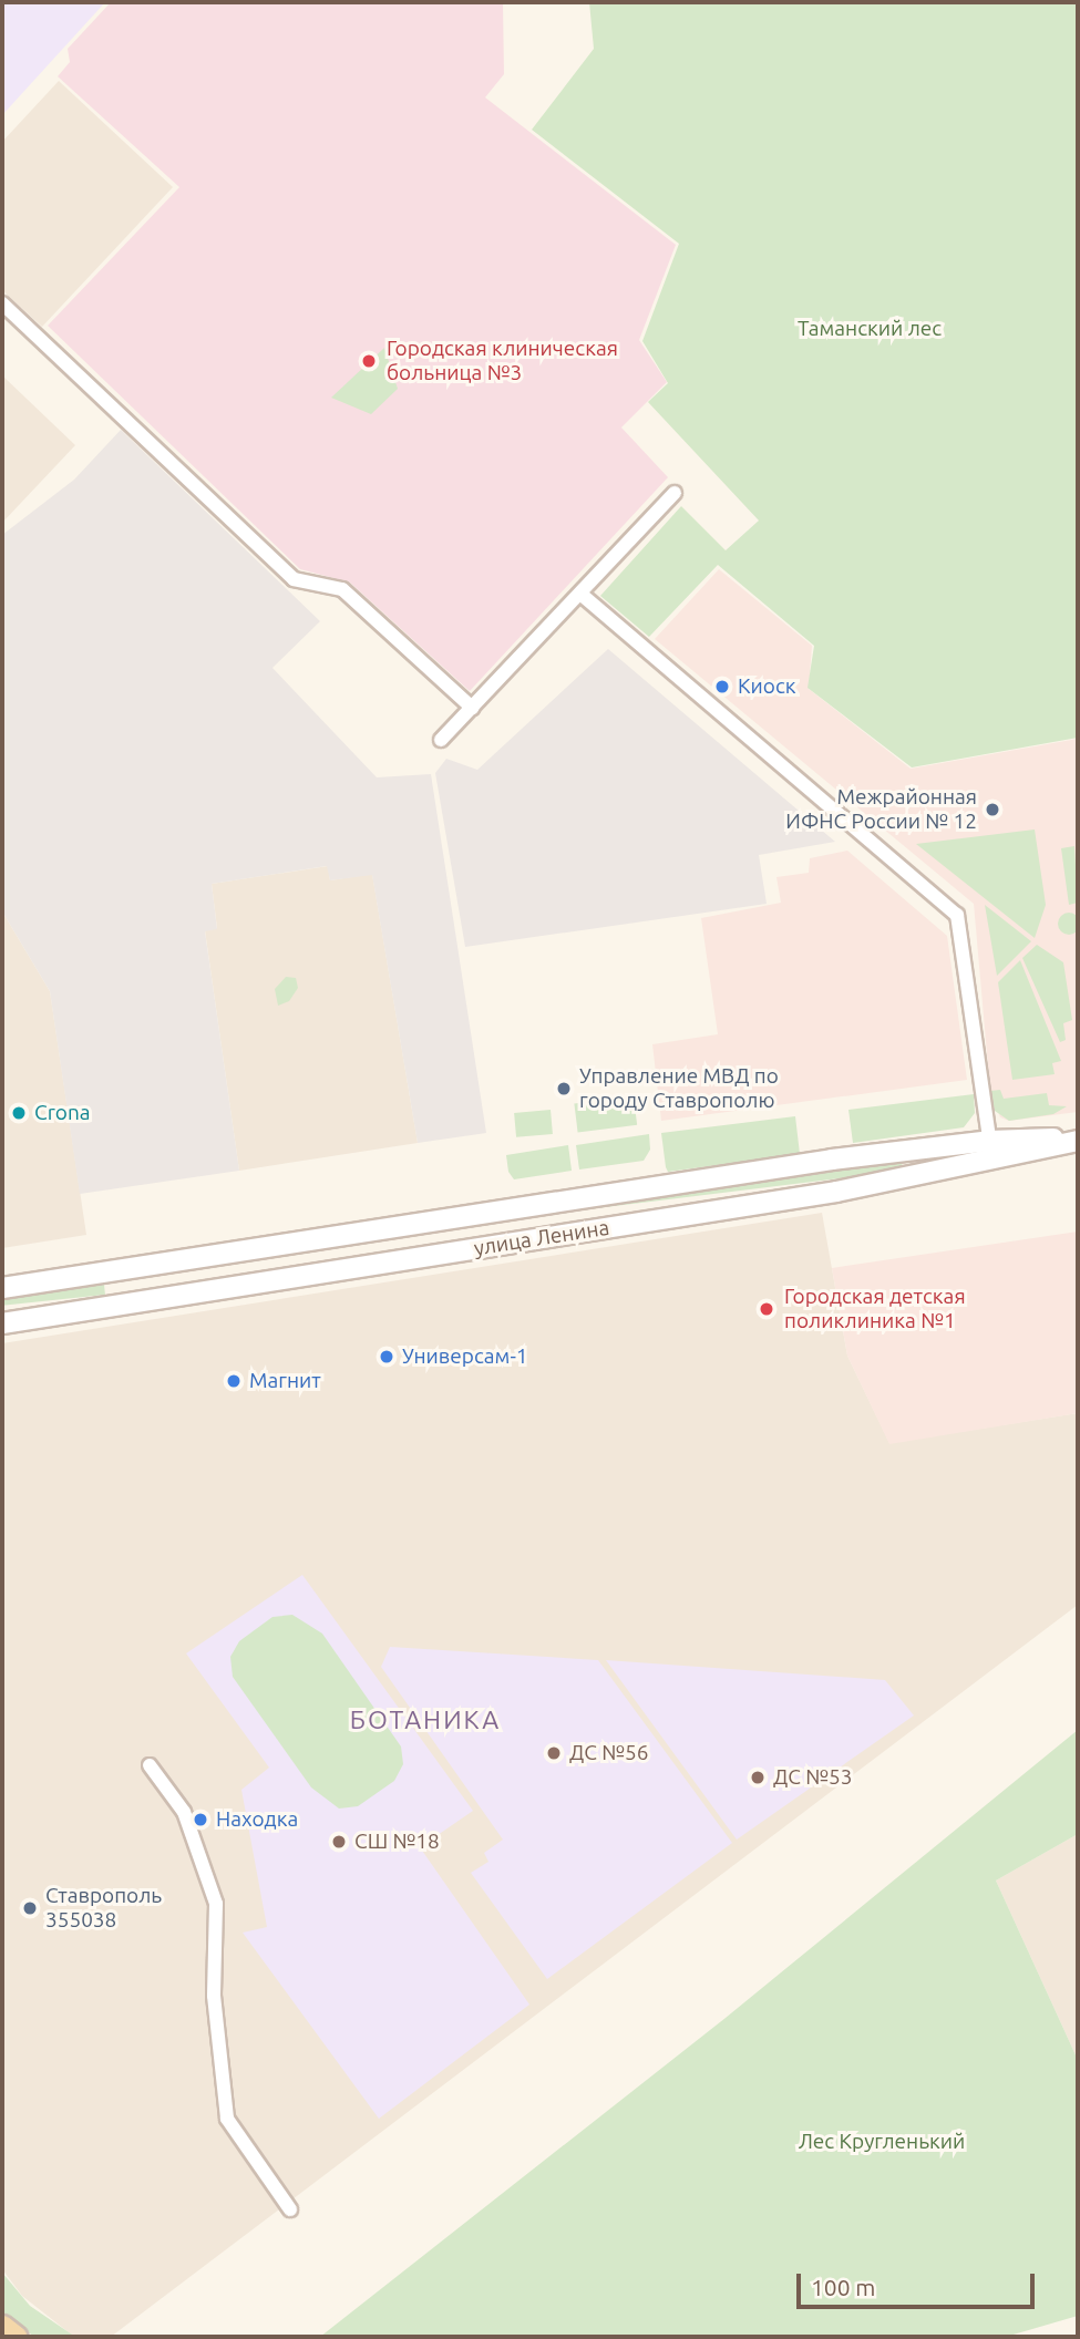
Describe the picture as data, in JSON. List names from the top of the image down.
{
  "streets": {
    "main road": ["улица Ленина"]
  },
  "districts": ["БОТАНИКА"],
  "parks": ["Таманский лес", "Лес Кругленький"],
  "places": [
    "Городская клиническая больница №3",
    "Киоск",
    "Межрайонная ИФНС России № 12",
    "Управление МВД по городу Ставрополю",
    "Crona",
    "Городская детская поликлиника №1",
    "Универсам-1",
    "Магнит",
    "ДС №56",
    "ДС №53",
    "Находка",
    "СШ №18",
    "Ставрополь 355038"
  ],
  "scale_bar": "100 m"
}
